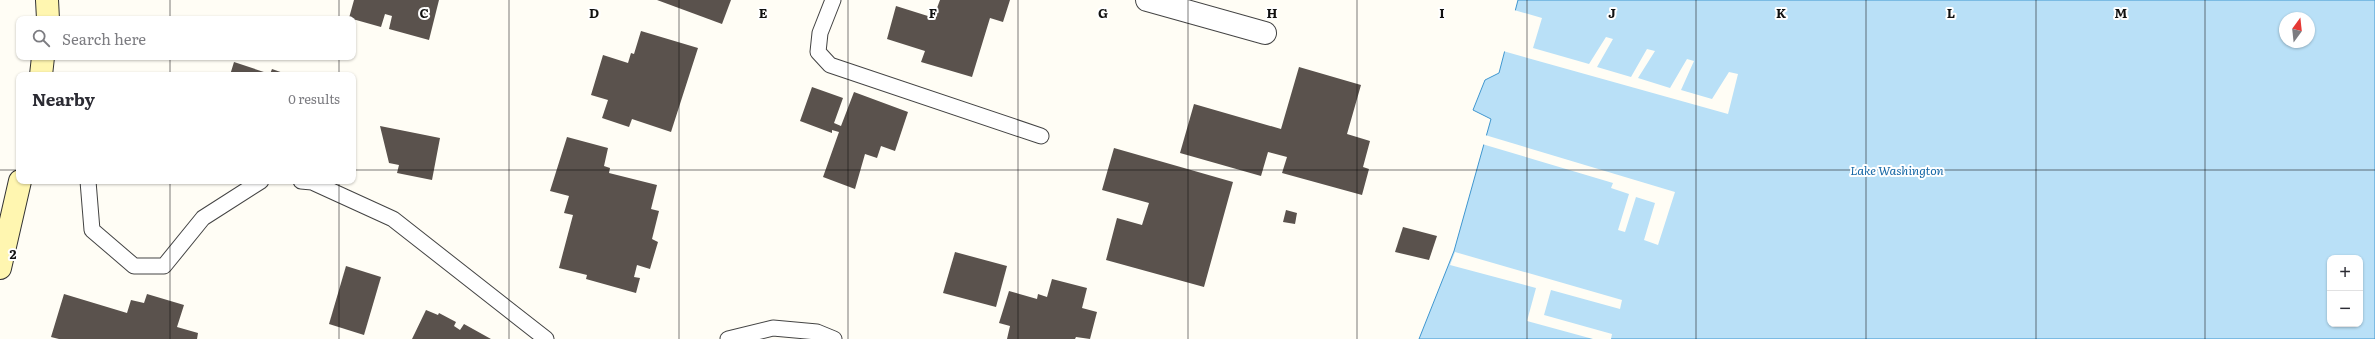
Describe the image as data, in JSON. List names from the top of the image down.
{
  "water": ["Lake Washington"],
  "north": "top",
  "page": {
    "search": "Search here",
    "heading": ["Nearby", "0 results"],
    "map_buttons": ["+", "−"]
  },
  "grid": {
    "columns": [
      "C",
      "D",
      "E",
      "F",
      "G",
      "H",
      "I",
      "J",
      "K",
      "L",
      "M"
    ],
    "rows": ["2"]
  }
}
